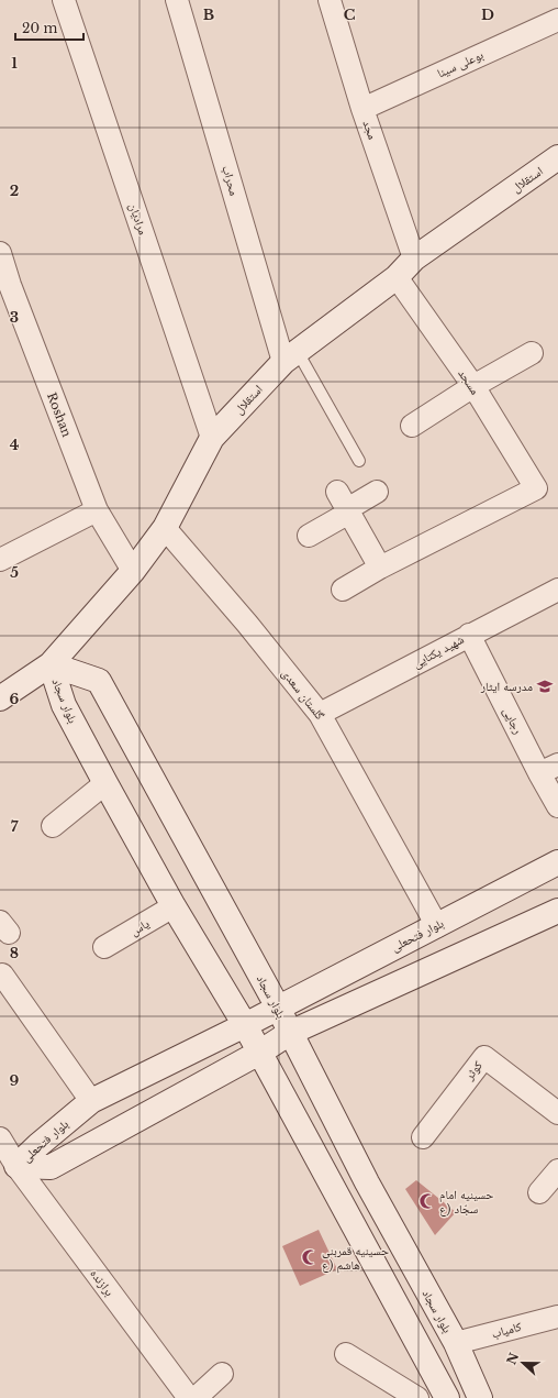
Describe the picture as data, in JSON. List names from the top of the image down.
{
  "streets": {
    "street": [
      "بوعلی سینا",
      "مجد",
      "استقلال",
      "محراب",
      "مرادیان",
      "مسجد",
      "Roshan",
      "شهید یکتایی",
      "گلستان سعدی",
      "بلوار سجاد",
      "رجایی",
      "یاس",
      "بلوار فتحعلی",
      "کوثر",
      "برازنده",
      "کامیاب"
    ]
  },
  "crossings": [
    ["بوعلی سینا", "مجد"],
    ["مجد", "استقلال"],
    ["استقلال", "محراب"],
    ["استقلال", "مرادیان"],
    ["استقلال", "مسجد"],
    ["استقلال", "Roshan"],
    ["استقلال", "گلستان سعدی"],
    ["استقلال", "بلوار سجاد"],
    ["شهید یکتایی", "گلستان سعدی"],
    ["شهید یکتایی", "رجایی"],
    ["گلستان سعدی", "بلوار فتحعلی"],
    ["بلوار سجاد", "یاس"],
    ["بلوار سجاد", "بلوار فتحعلی"],
    ["بلوار سجاد", "کامیاب"],
    ["بلوار فتحعلی", "برازنده"]
  ],
  "places": {
    "school or university": ["مدرسه ایثار"],
    "mosque": ["حسینیه امام سجّاد (ع", "حسینیه قمربنی هاشم (ع"]
  },
  "scale_bar": "20 m",
  "north": "left",
  "grid": {
    "columns": ["B", "C", "D"],
    "rows": [
      "1",
      "2",
      "3",
      "4",
      "5",
      "6",
      "7",
      "8",
      "9"
    ]
  }
}
